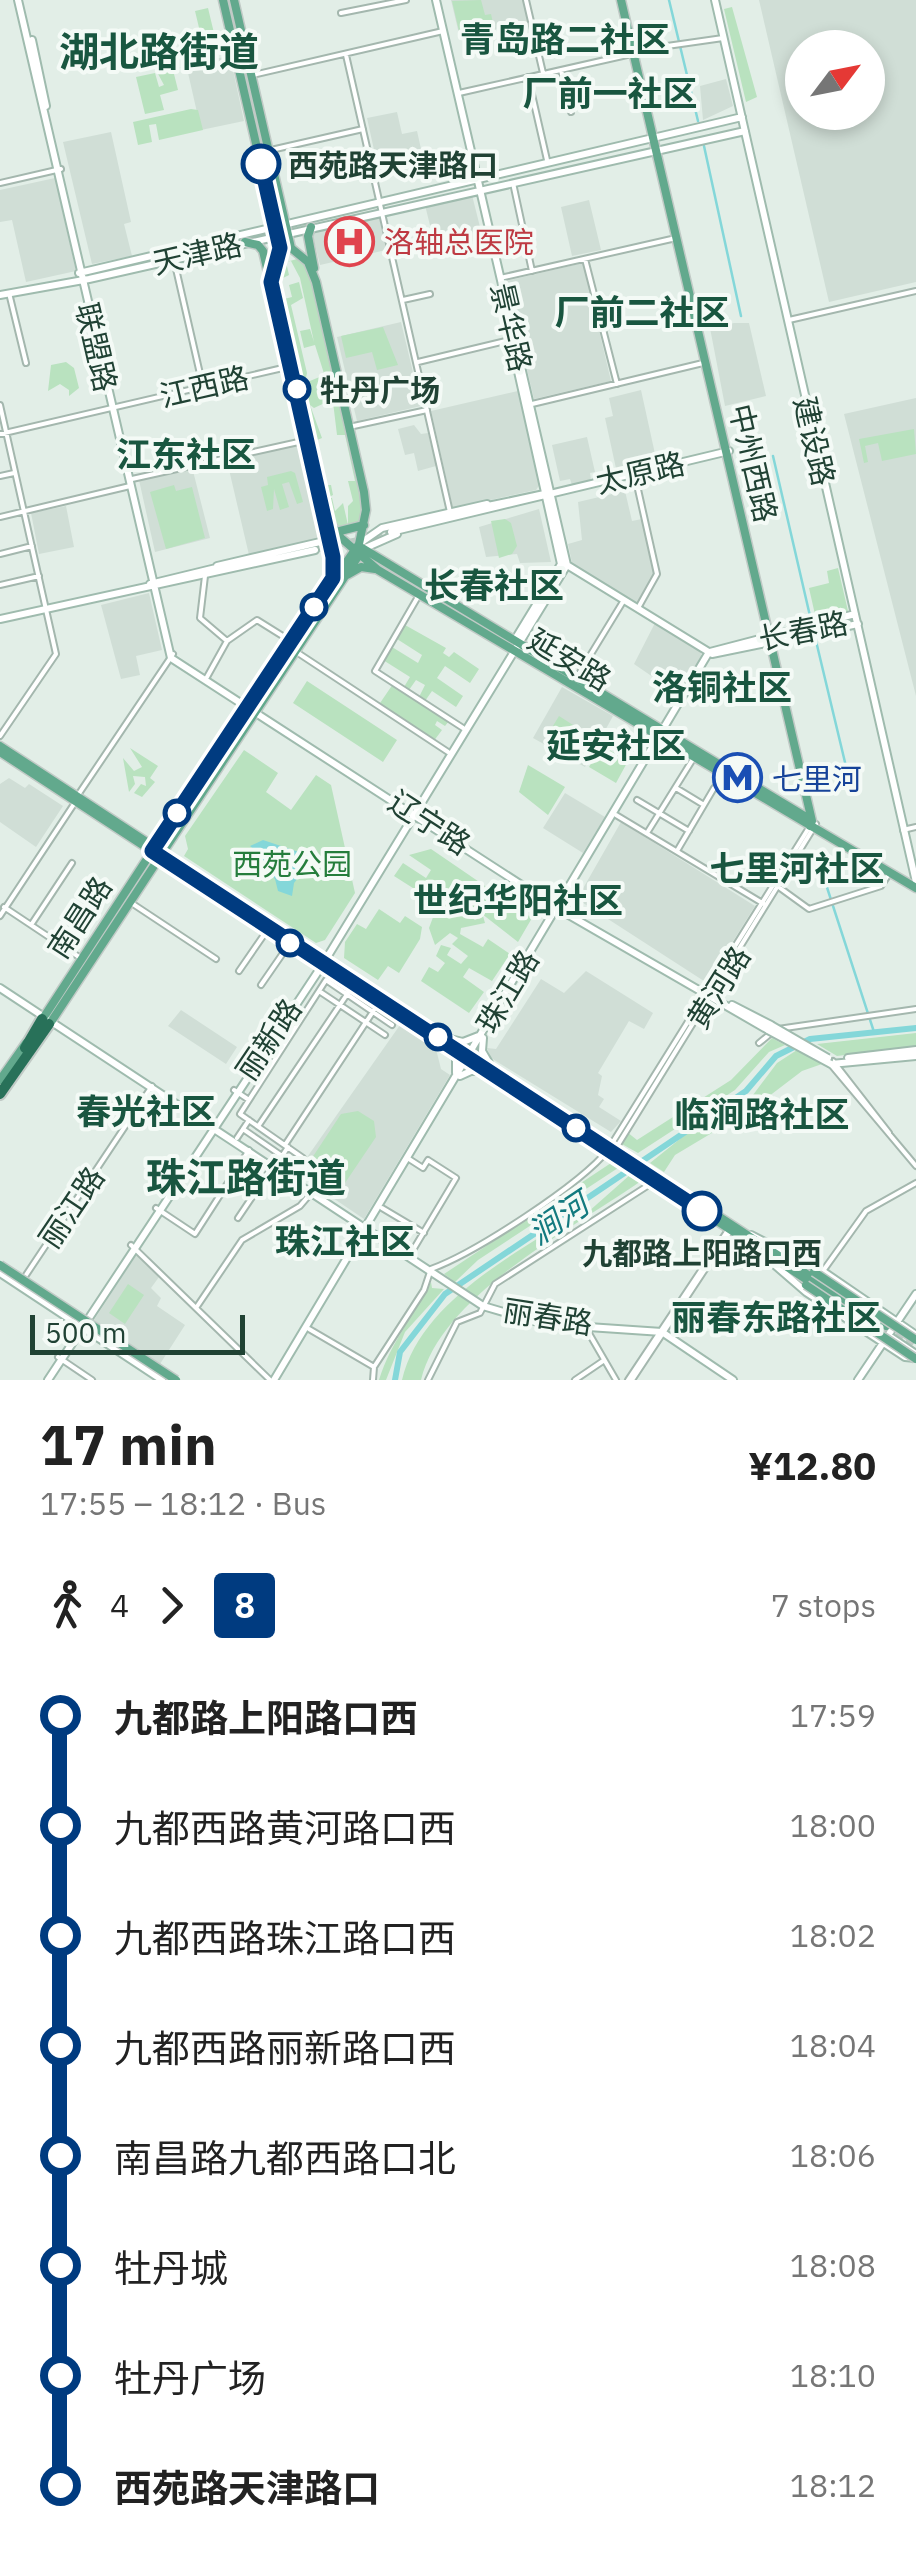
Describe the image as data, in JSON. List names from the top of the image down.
{
  "streets": {
    "highway": ["南昌路"],
    "main road": [
      "天津路",
      "景华路",
      "联盟路",
      "建设路",
      "中州西路",
      "太原路",
      "长春路",
      "延安路",
      "辽宁路",
      "珠江路",
      "丽新路",
      "丽春路"
    ],
    "street": ["江西路", "黄河路", "丽江路"]
  },
  "crossings": [
    ["天津路", "景华路"],
    ["天津路", "联盟路"],
    ["天津路", "建设路"],
    ["天津路", "中州西路"],
    ["景华路", "太原路"],
    ["联盟路", "江西路"],
    ["建设路", "长春路"],
    ["中州西路", "太原路"],
    ["中州西路", "长春路"],
    ["中州西路", "延安路"],
    ["中州西路", "黄河路"],
    ["长春路", "珠江路"],
    ["延安路", "南昌路"],
    ["延安路", "黄河路"],
    ["延安路", "珠江路"],
    ["延安路", "丽新路"],
    ["辽宁路", "南昌路"],
    ["辽宁路", "黄河路"],
    ["辽宁路", "珠江路"],
    ["辽宁路", "丽新路"],
    ["南昌路", "丽春路"],
    ["黄河路", "丽春路"],
    ["珠江路", "丽春路"],
    ["丽新路", "丽春路"],
    ["丽江路", "丽春路"]
  ],
  "districts": [
    "青岛路二社区",
    "湖北路街道",
    "厂前一社区",
    "厂前二社区",
    "江东社区",
    "长春社区",
    "洛铜社区",
    "延安社区",
    "七里河社区",
    "世纪华阳社区",
    "春光社区",
    "临涧路社区",
    "珠江路街道",
    "珠江社区",
    "丽春东路社区"
  ],
  "water": ["涧河"],
  "parks": ["西苑公园"],
  "places": {
    "other": ["西苑路天津路口", "牡丹广场", "九都路上阳路口西"],
    "hospital": ["洛轴总医院"],
    "metro station": ["七里河"]
  },
  "lines": ["bus line 8"],
  "scale_bar": "500 m",
  "north": "top right",
  "page": {
    "scale": "500 m",
    "heading": ["17 min", "17:55 – 18:12 · Bus", "¥12.80"],
    "legs": ["4", "8", "7 stops"],
    "list": [
      {
        "name": "九都路上阳路口西",
        "value": "17:59"
      },
      {
        "name": "九都西路黄河路口西",
        "value": "18:00"
      },
      {
        "name": "九都西路珠江路口西",
        "value": "18:02"
      },
      {
        "name": "九都西路丽新路口西",
        "value": "18:04"
      },
      {
        "name": "南昌路九都西路口北",
        "value": "18:06"
      },
      {
        "name": "牡丹城",
        "value": "18:08"
      },
      {
        "name": "牡丹广场",
        "value": "18:10"
      },
      {
        "name": "西苑路天津路口",
        "value": "18:12"
      }
    ]
  }
}
